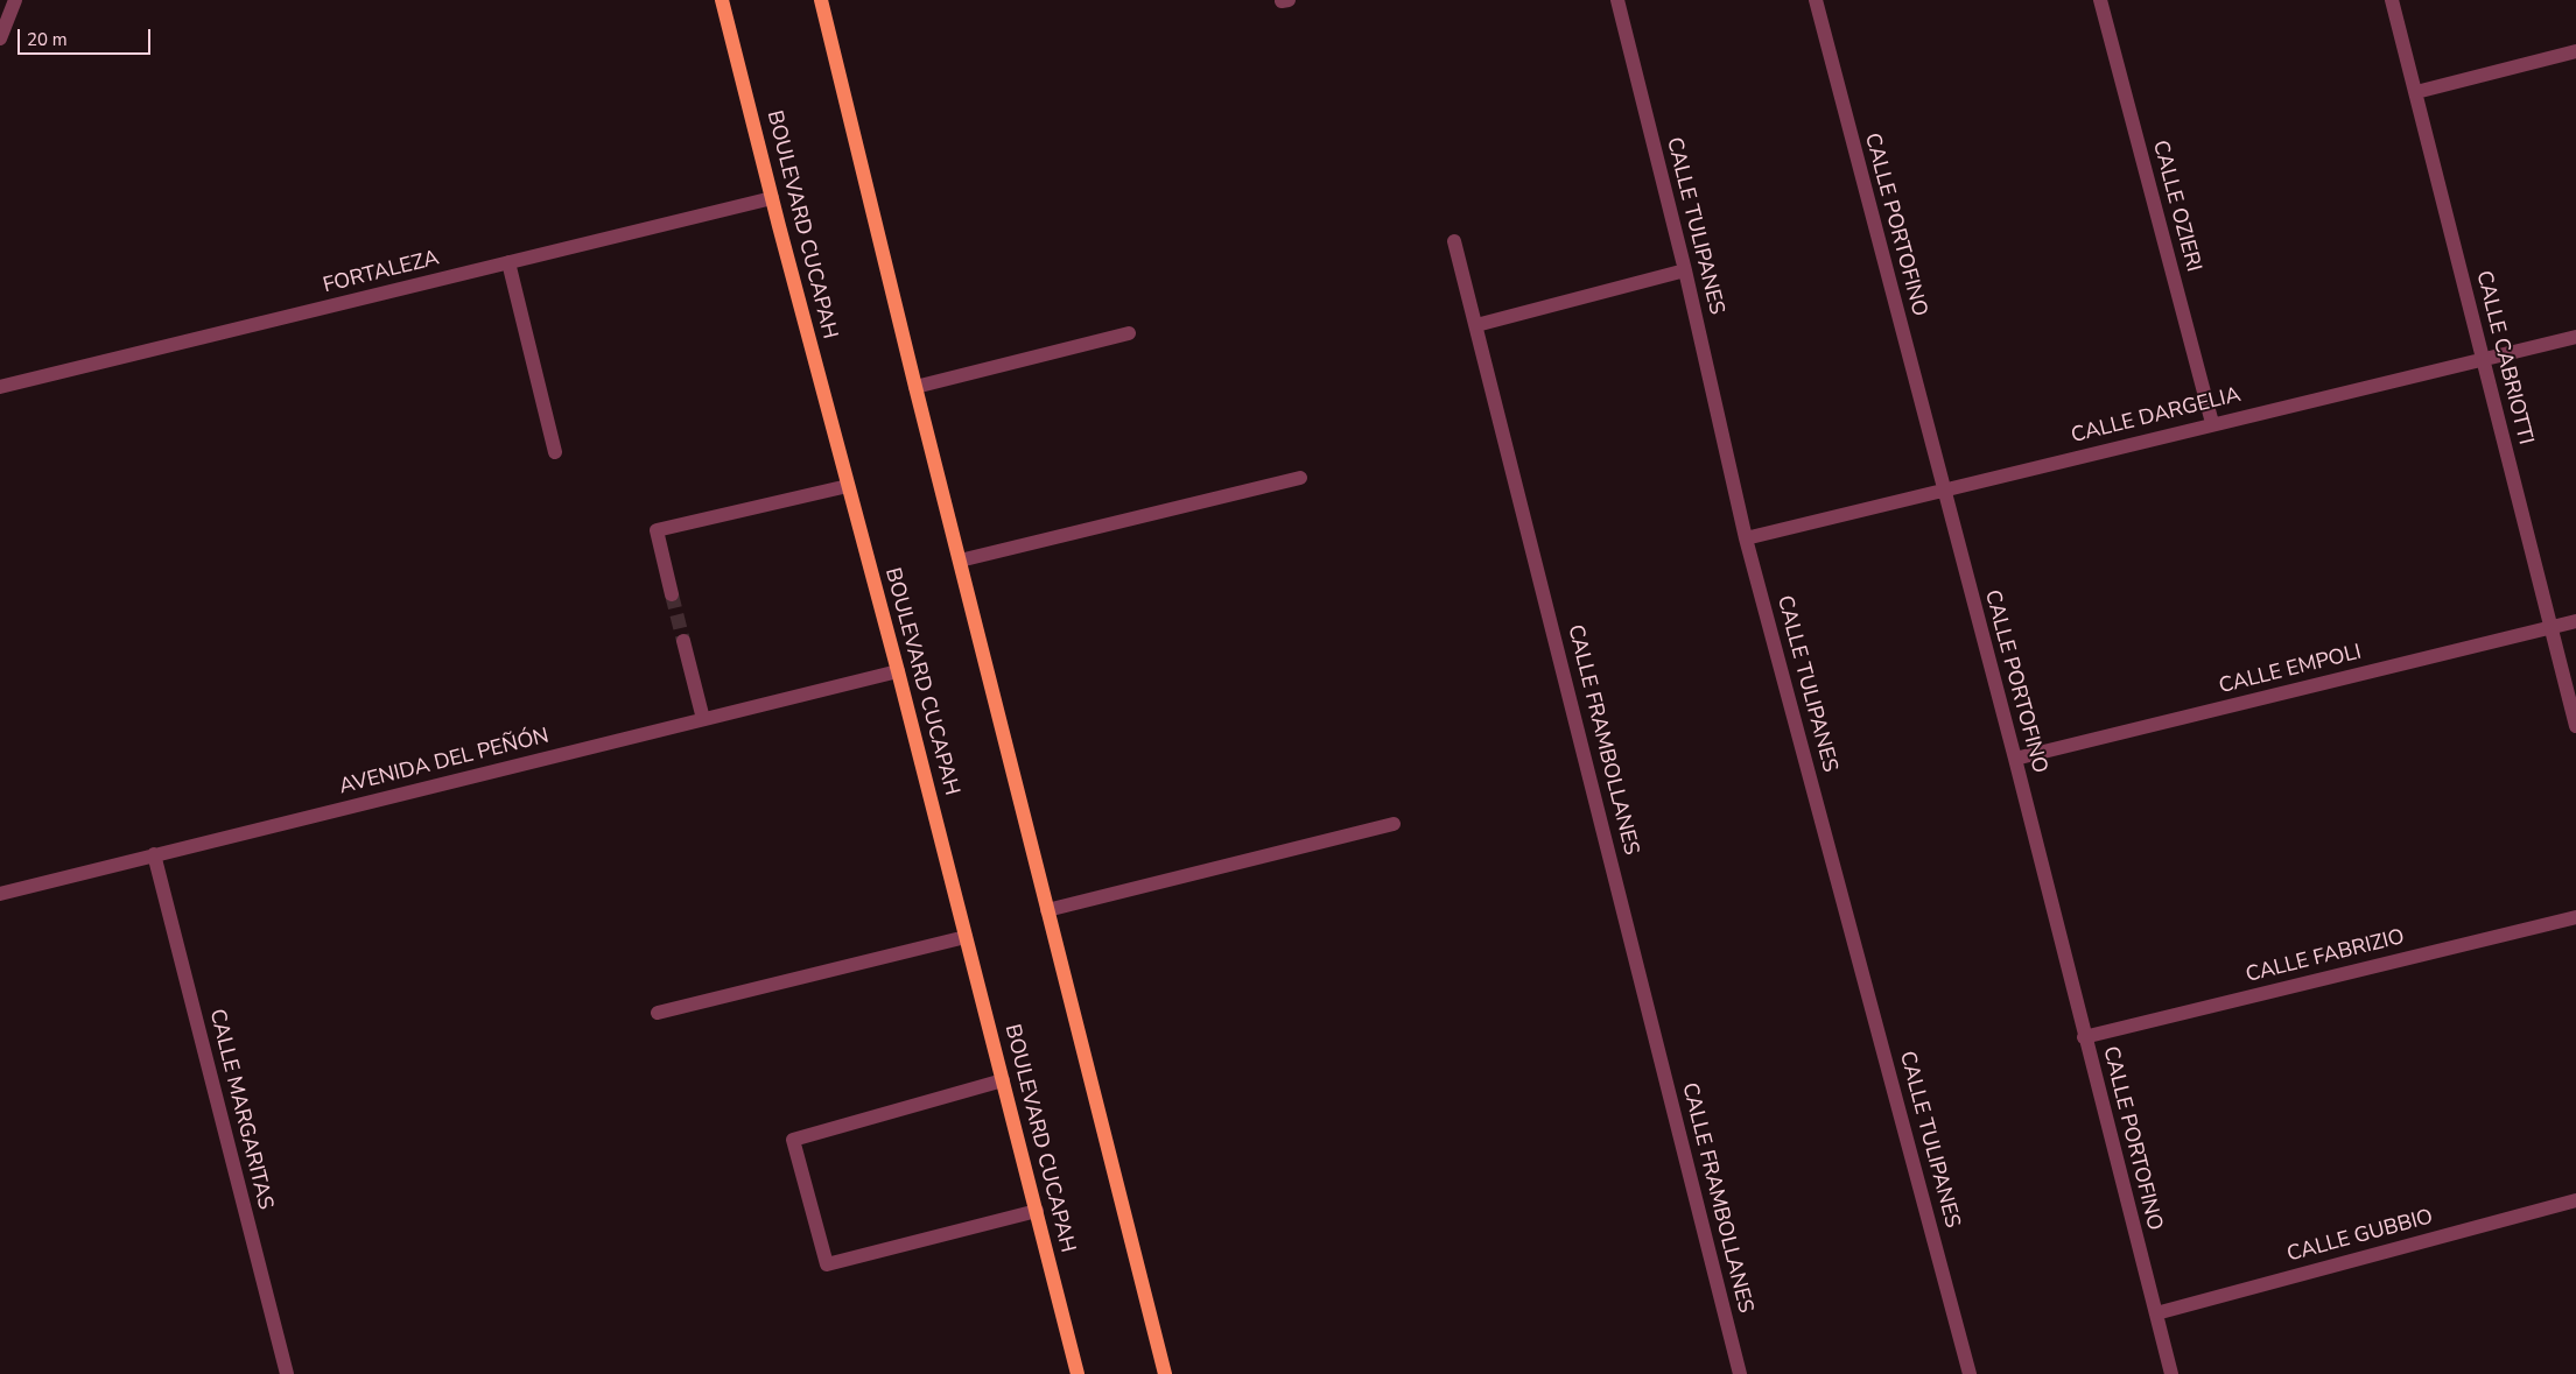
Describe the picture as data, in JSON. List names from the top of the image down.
{
  "streets": {
    "main road": ["BOULEVARD CUCAPAH"],
    "street": [
      "CALLE OZIERI",
      "CALLE PORTOFINO",
      "CALLE TULIPANES",
      "FORTALEZA",
      "CALLE CABRIOTTI",
      "CALLE DARGELIA",
      "CALLE EMPOLI",
      "CALLE FRAMBOLLANES",
      "AVENIDA DEL PEÑÓN",
      "CALLE FABRIZIO",
      "CALLE MARGARITAS",
      "CALLE GUBBIO"
    ]
  },
  "crossings": [
    ["CALLE OZIERI", "CALLE DARGELIA"],
    ["BOULEVARD CUCAPAH", "FORTALEZA"],
    ["BOULEVARD CUCAPAH", "AVENIDA DEL PEÑÓN"],
    ["CALLE PORTOFINO", "CALLE DARGELIA"],
    ["CALLE PORTOFINO", "CALLE EMPOLI"],
    ["CALLE PORTOFINO", "CALLE FABRIZIO"],
    ["CALLE PORTOFINO", "CALLE GUBBIO"],
    ["CALLE TULIPANES", "CALLE DARGELIA"],
    ["CALLE CABRIOTTI", "CALLE DARGELIA"],
    ["CALLE CABRIOTTI", "CALLE EMPOLI"],
    ["AVENIDA DEL PEÑÓN", "CALLE MARGARITAS"]
  ],
  "scale_bar": "20 m"
}
